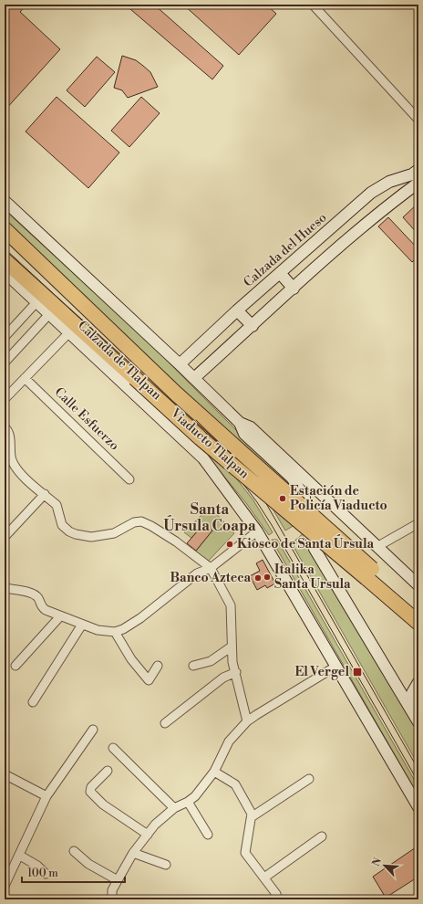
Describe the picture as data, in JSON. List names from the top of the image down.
{
  "streets": {
    "highway": ["Viaducto Tlalpan"],
    "main road": ["Calzada del Hueso", "Calzada de Tlalpan"],
    "street": ["Calle Esfuerzo"]
  },
  "districts": ["Santa Úrsula Coapa"],
  "places": {
    "other": [
      "Estación de Policía Viaducto",
      "Kiosco de Santa Úrsula",
      "Italika Santa Ursula",
      "Banco Azteca"
    ],
    "transit": ["El Vergel"]
  },
  "scale_bar": "100 m",
  "north": "top left"
}
